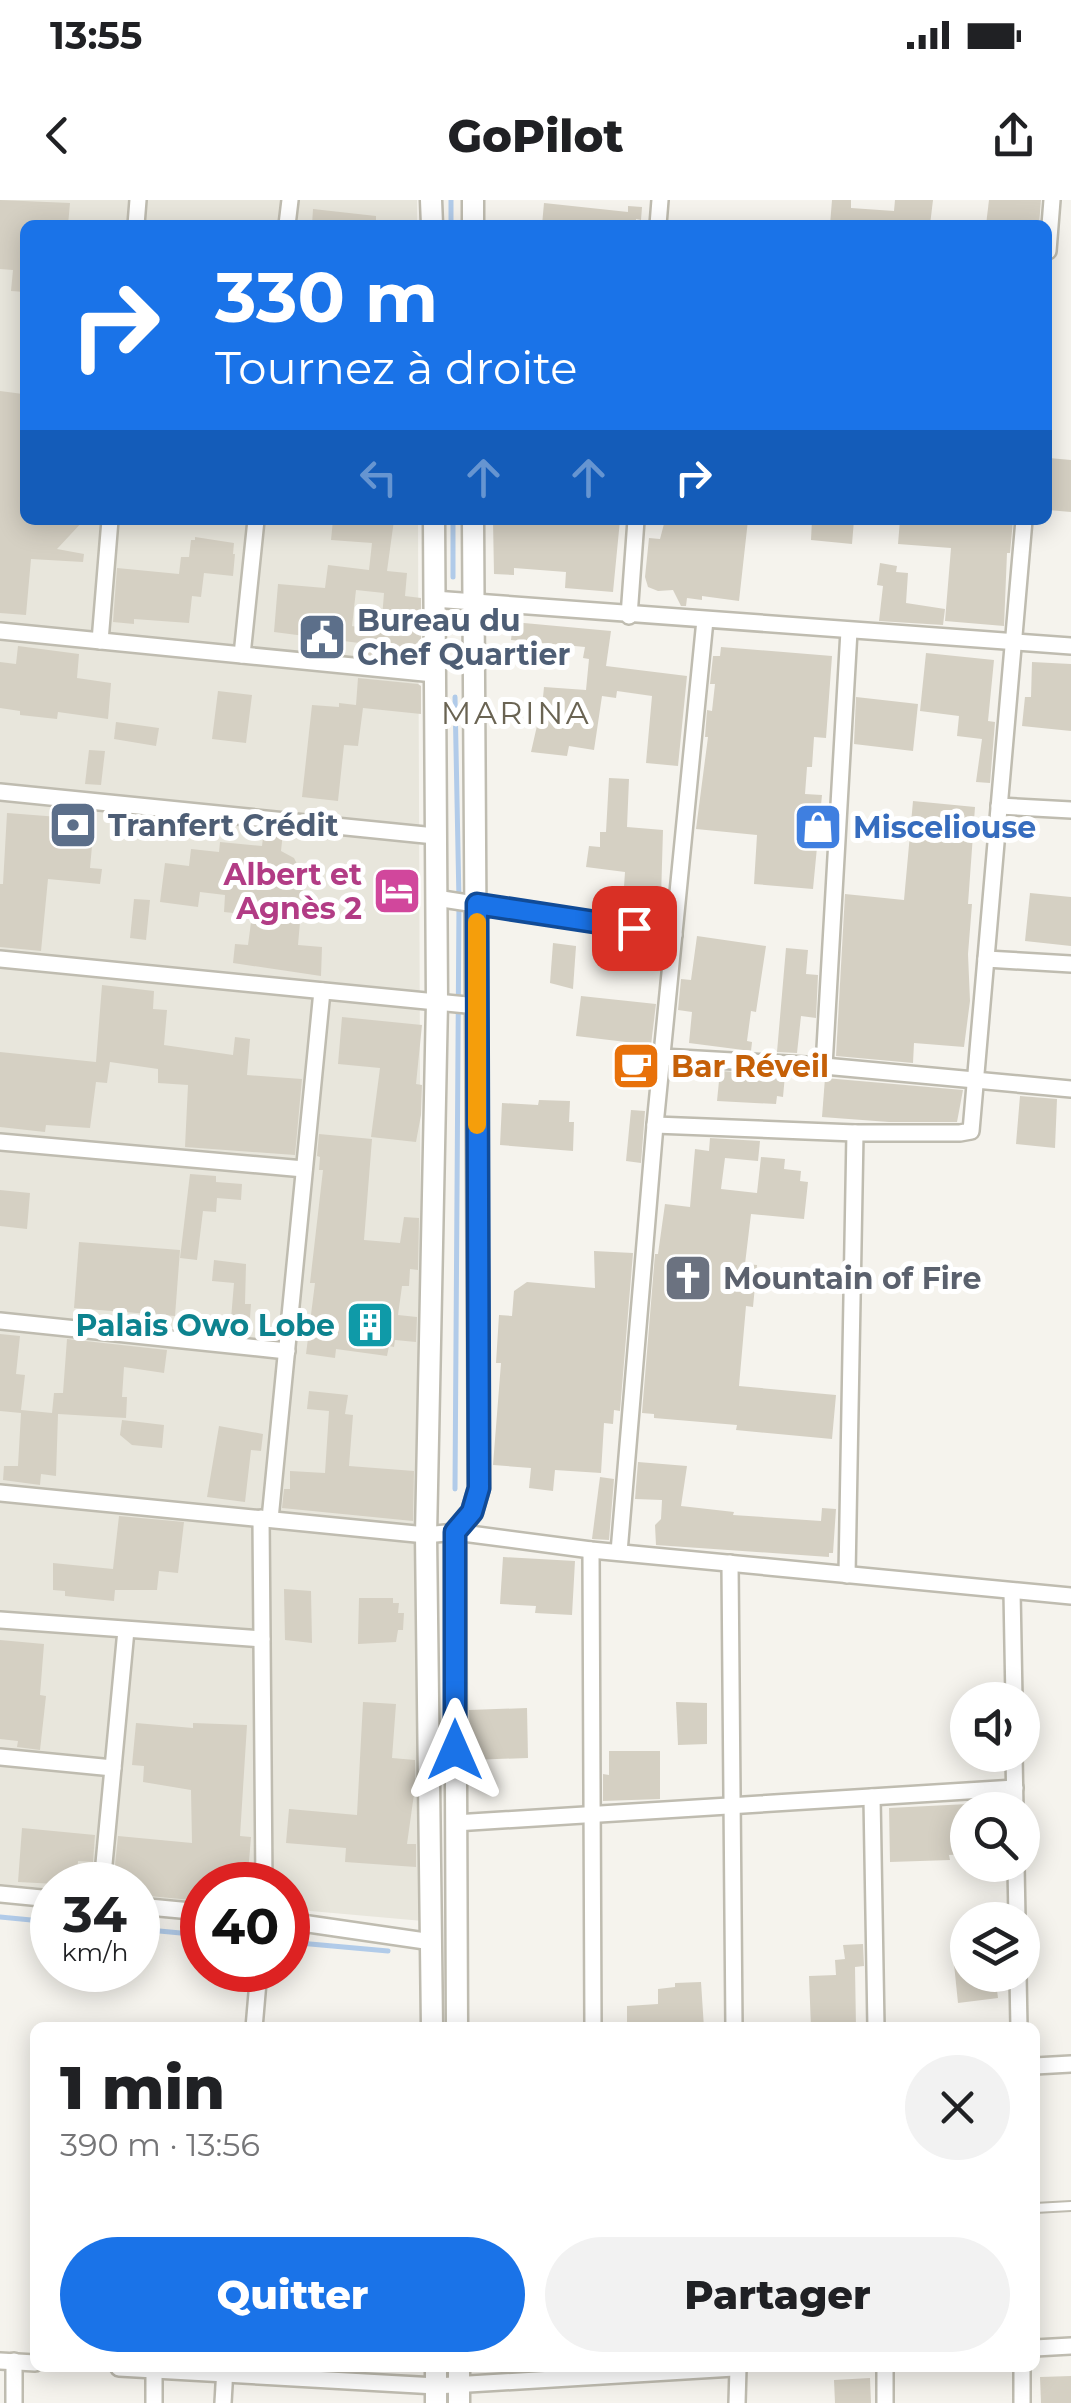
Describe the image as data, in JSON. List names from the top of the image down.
{
  "districts": ["MARINA"],
  "places": {
    "public building": ["Bureau du Chef Quartier"],
    "bank": ["Tranfert Crédit"],
    "shop": ["Misceliouse"],
    "hotel": ["Albert et Agnès 2"],
    "cafe": ["Bar Réveil"],
    "church": ["Mountain of Fire"],
    "building": ["Palais Owo Lobe"]
  },
  "page": {
    "status": "13:55",
    "header": "GoPilot",
    "turn": ["330 m", "Tournez à droite"],
    "speed": "34 km/h",
    "limit": "40",
    "heading": ["1 min", "390 m · 13:56"],
    "buttons": ["Quitter", "Partager"]
  }
}
